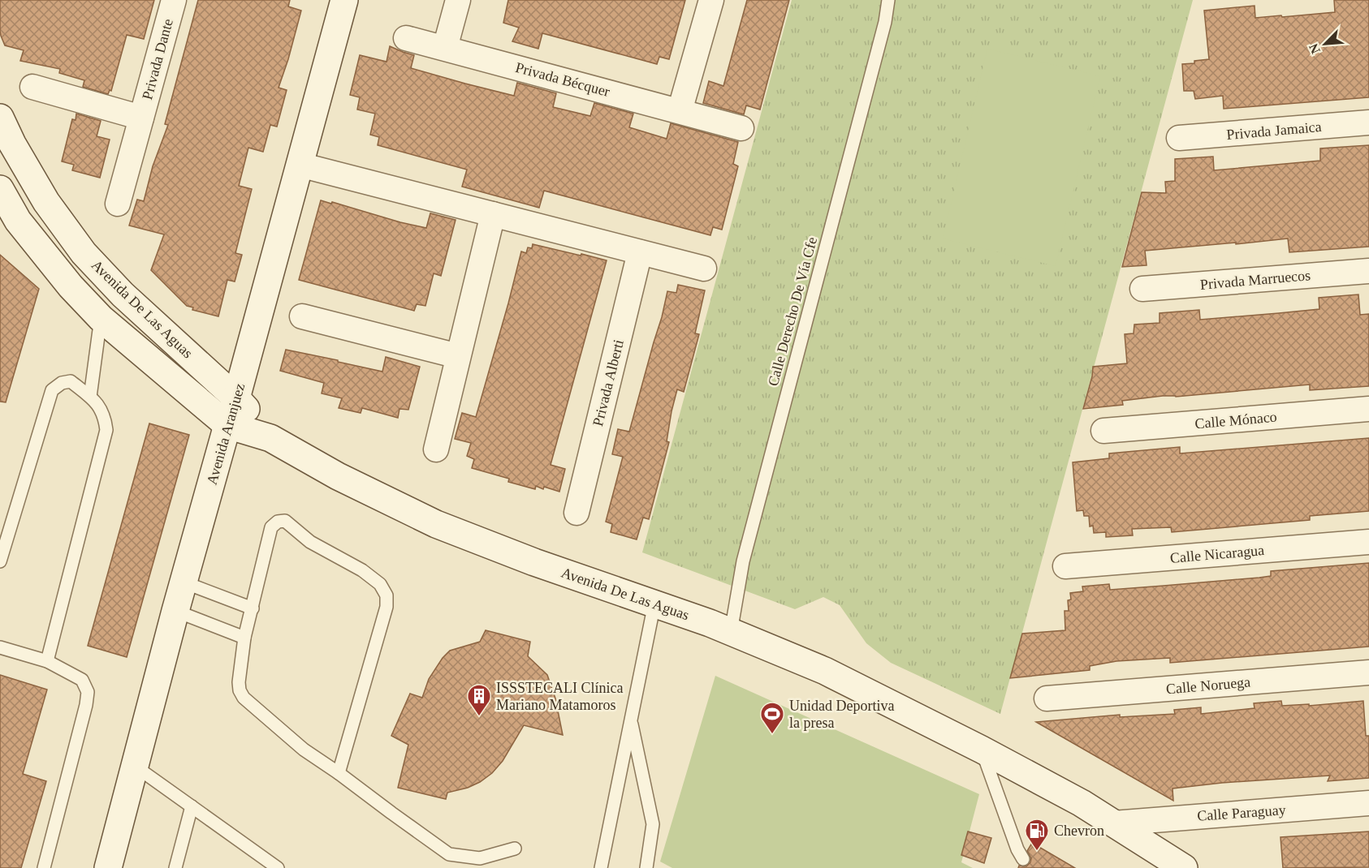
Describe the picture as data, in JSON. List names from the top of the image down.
{
  "streets": {
    "main road": ["Avenida De Las Aguas", "Avenida Aranjuez"],
    "street": [
      "Privada Dante",
      "Privada Bécquer",
      "Privada Jamaica",
      "Privada Marruecos",
      "Privada Alberti",
      "Calle Mónaco",
      "Calle Nicaragua",
      "Calle Noruega",
      "Calle Paraguay"
    ],
    "lane": ["Calle Derecho De Vía Cfe"]
  },
  "crossings": [
    ["Avenida De Las Aguas", "Calle Derecho De Vía Cfe"],
    ["Avenida De Las Aguas", "Avenida Aranjuez"],
    ["Avenida De Las Aguas", "Calle Paraguay"]
  ],
  "places": {
    "building": ["ISSSTECALI Clínica Mariano Matamoros"],
    "sports": ["Unidad Deportiva la presa"],
    "fuel station": ["Chevron"]
  },
  "north": "bottom left"
}
